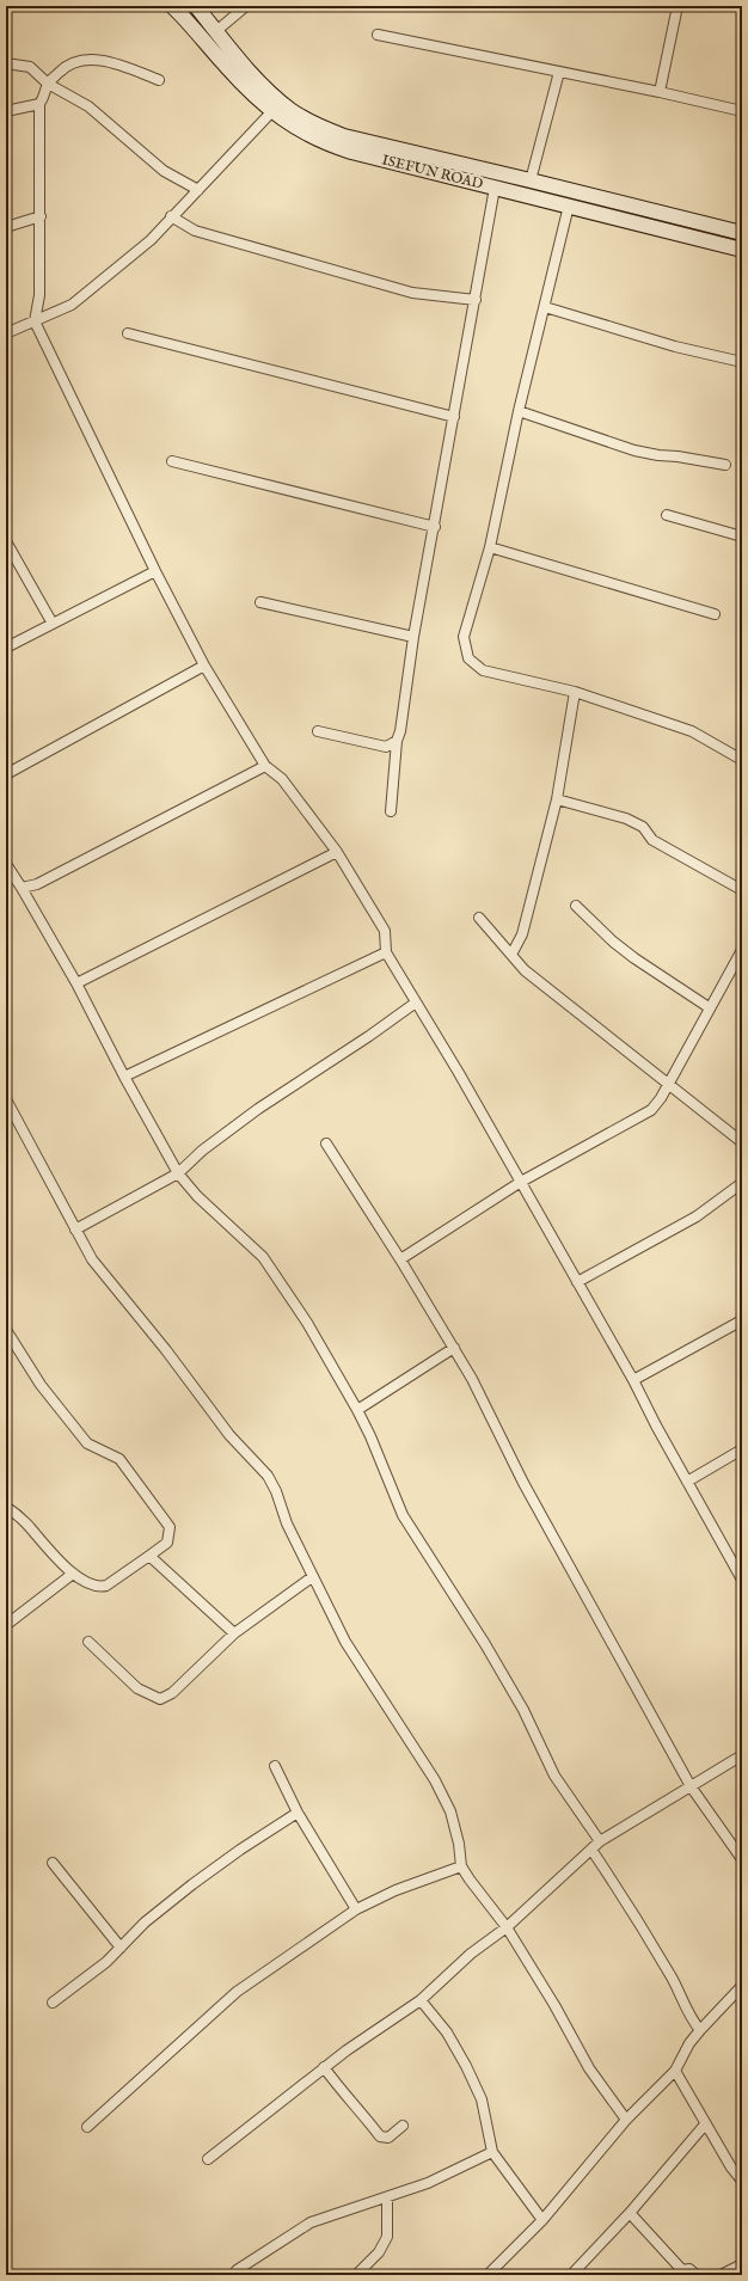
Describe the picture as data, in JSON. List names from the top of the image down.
{
  "streets": {
    "street": ["ISEFUN ROAD"]
  }
}
